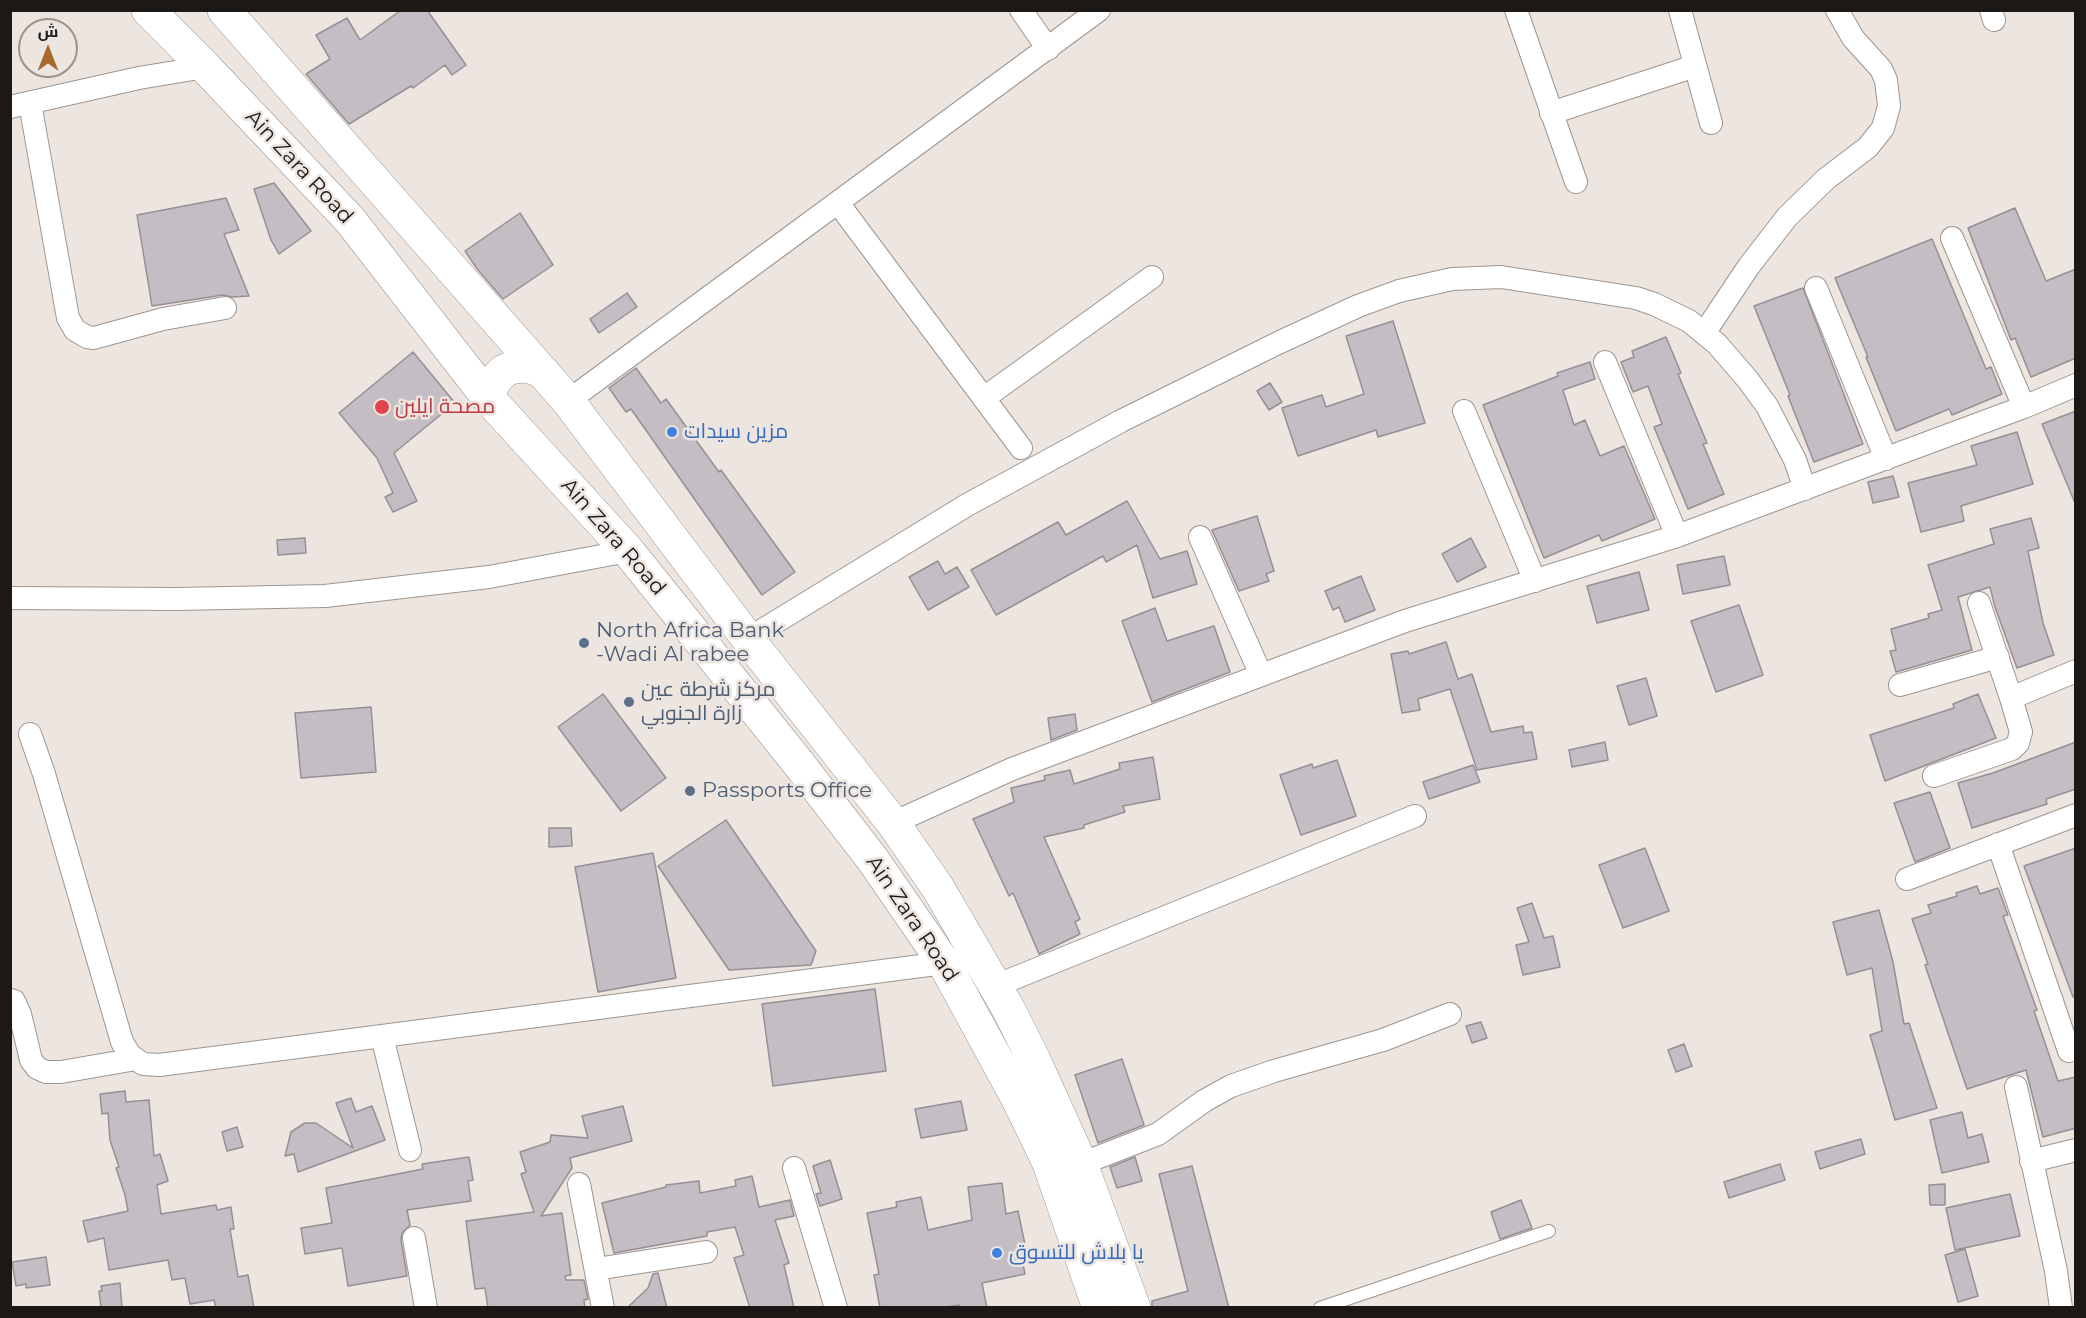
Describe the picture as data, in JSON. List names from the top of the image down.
{
  "streets": {
    "main road": ["Ain Zara Road"]
  },
  "places": [
    "مصحة ايلين",
    "مزين سيدات",
    "North Africa Bank -Wadi Al rabee",
    "مركز شرطة عين زارة الجنوبي",
    "Passports Office",
    "يا بلاش للتسوق"
  ],
  "north": "top"
}
